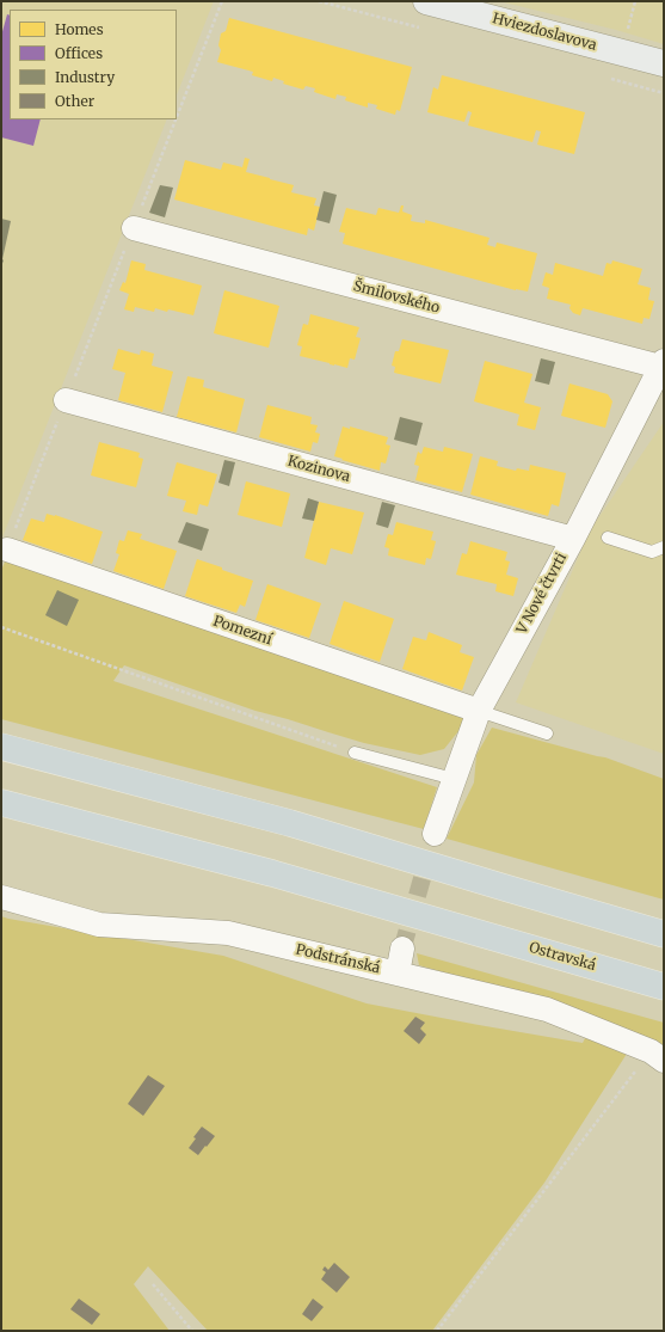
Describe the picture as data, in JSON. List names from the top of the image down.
{
  "streets": {
    "highway": ["Ostravská"],
    "main road": ["Hviezdoslavova"],
    "street": [
      "Šmilovského",
      "Kozinova",
      "V Nové čtvrti",
      "Pomezní",
      "Podstránská"
    ]
  },
  "crossings": [
    ["Šmilovského", "V Nové čtvrti"],
    ["Kozinova", "V Nové čtvrti"],
    ["V Nové čtvrti", "Pomezní"]
  ],
  "legend": [
    "Homes",
    "Offices",
    "Industry",
    "Other"
  ]
}
